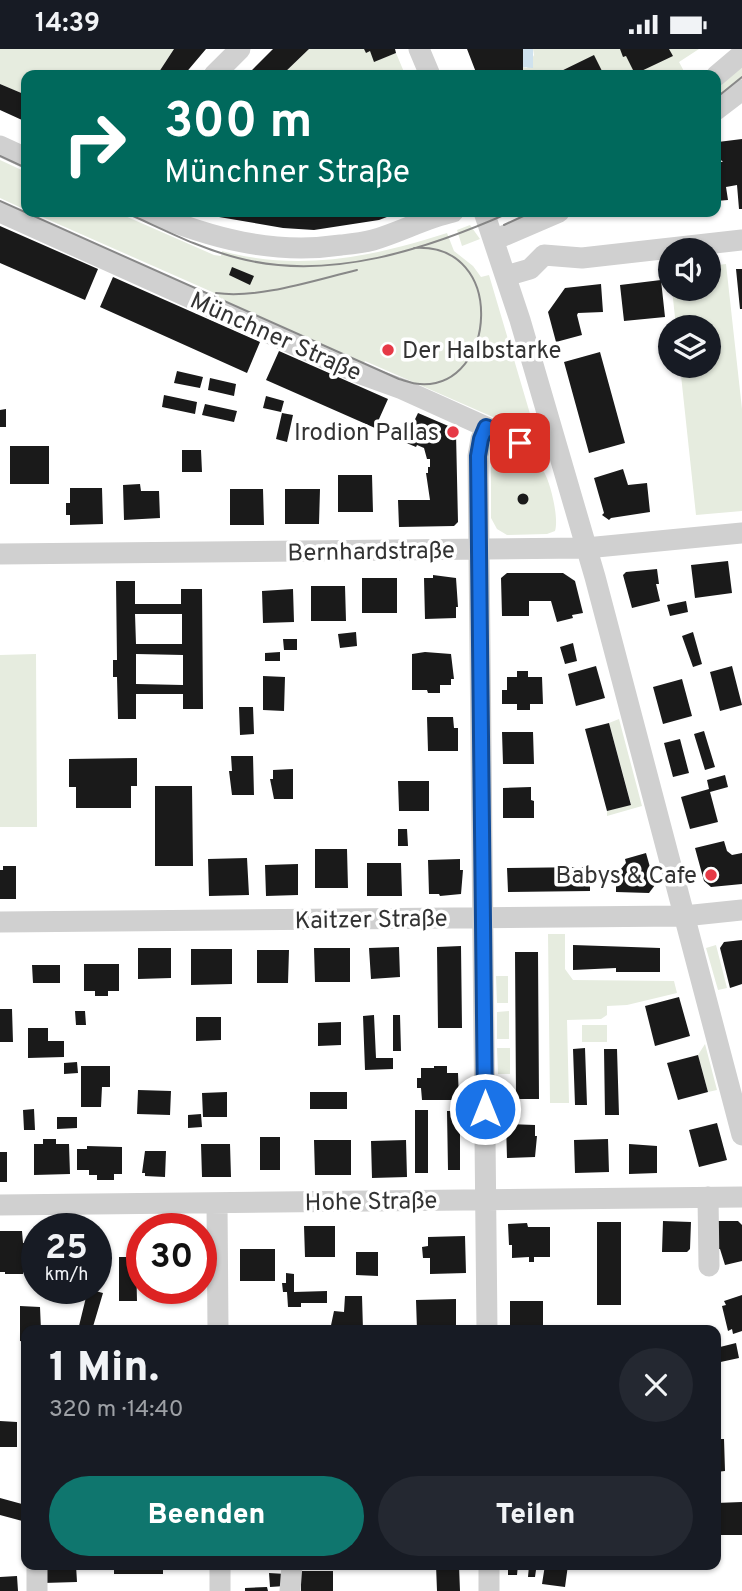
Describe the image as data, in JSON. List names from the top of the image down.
{
  "streets": {
    "street": [
      "Münchner Straße",
      "Bernhardstraße",
      "Kaitzer Straße",
      "Hohe Straße"
    ]
  },
  "places": ["Der Halbstarke", "Irodion Pallas", "Babys & Cafe"],
  "page": {
    "status": "14:39",
    "turn": ["300 m", "Münchner Straße"],
    "speed": "25 km/h",
    "limit": "30",
    "heading": ["1 Min.", "320 m · 14:40"],
    "buttons": ["Beenden", "Teilen"]
  }
}
